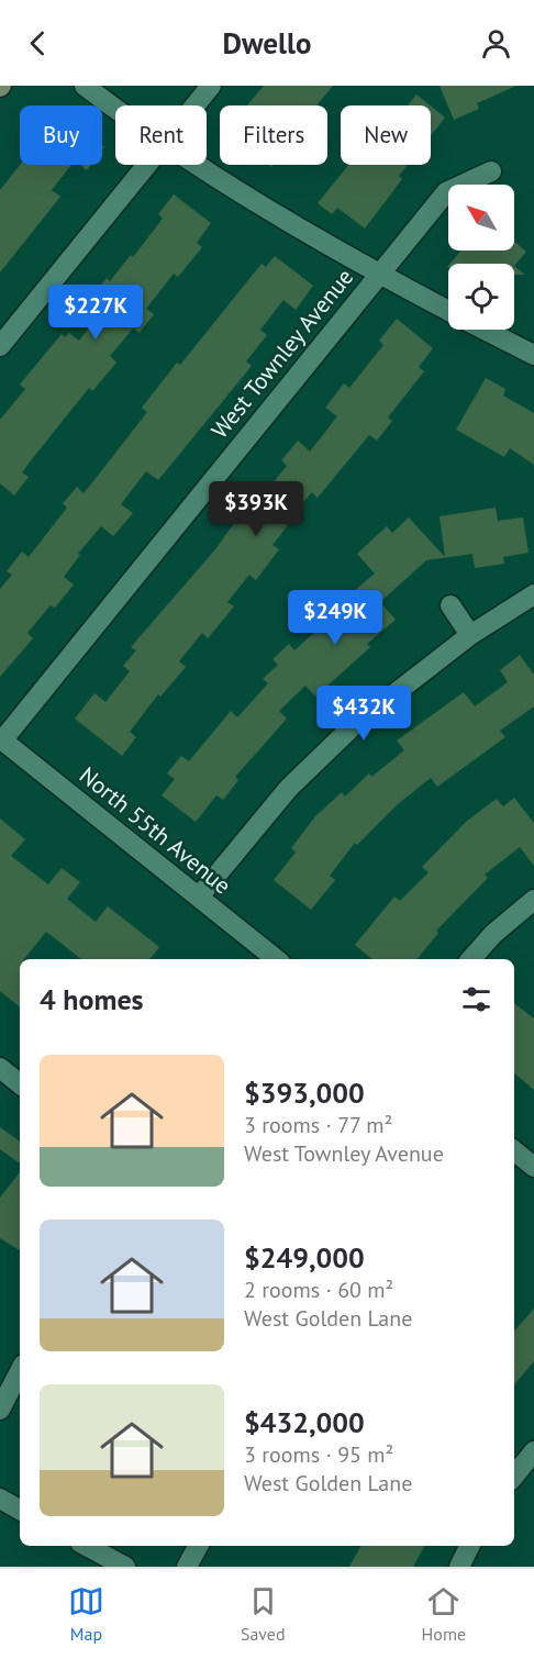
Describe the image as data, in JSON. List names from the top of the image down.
{
  "streets": {
    "street": ["West Townley Avenue", "North 55th Avenue"]
  },
  "crossings": [
    ["West Townley Avenue", "North 55th Avenue"]
  ],
  "north": "top left",
  "page": {
    "header": "Dwello",
    "chip": [
      "Buy",
      "Rent",
      "Filters",
      "New"
    ],
    "price": [
      "$227K",
      "$393K",
      "$249K",
      "$432K"
    ],
    "heading": "4 homes",
    "list": [
      {
        "name": "$393,000",
        "note": "3 rooms · 77 m² · West Townley Avenue"
      },
      {
        "name": "$249,000",
        "note": "2 rooms · 60 m² · West Golden Lane"
      },
      {
        "name": "$432,000",
        "note": "3 rooms · 95 m² · West Golden Lane"
      }
    ],
    "tabs": ["Map", "Saved", "Home"]
  }
}
